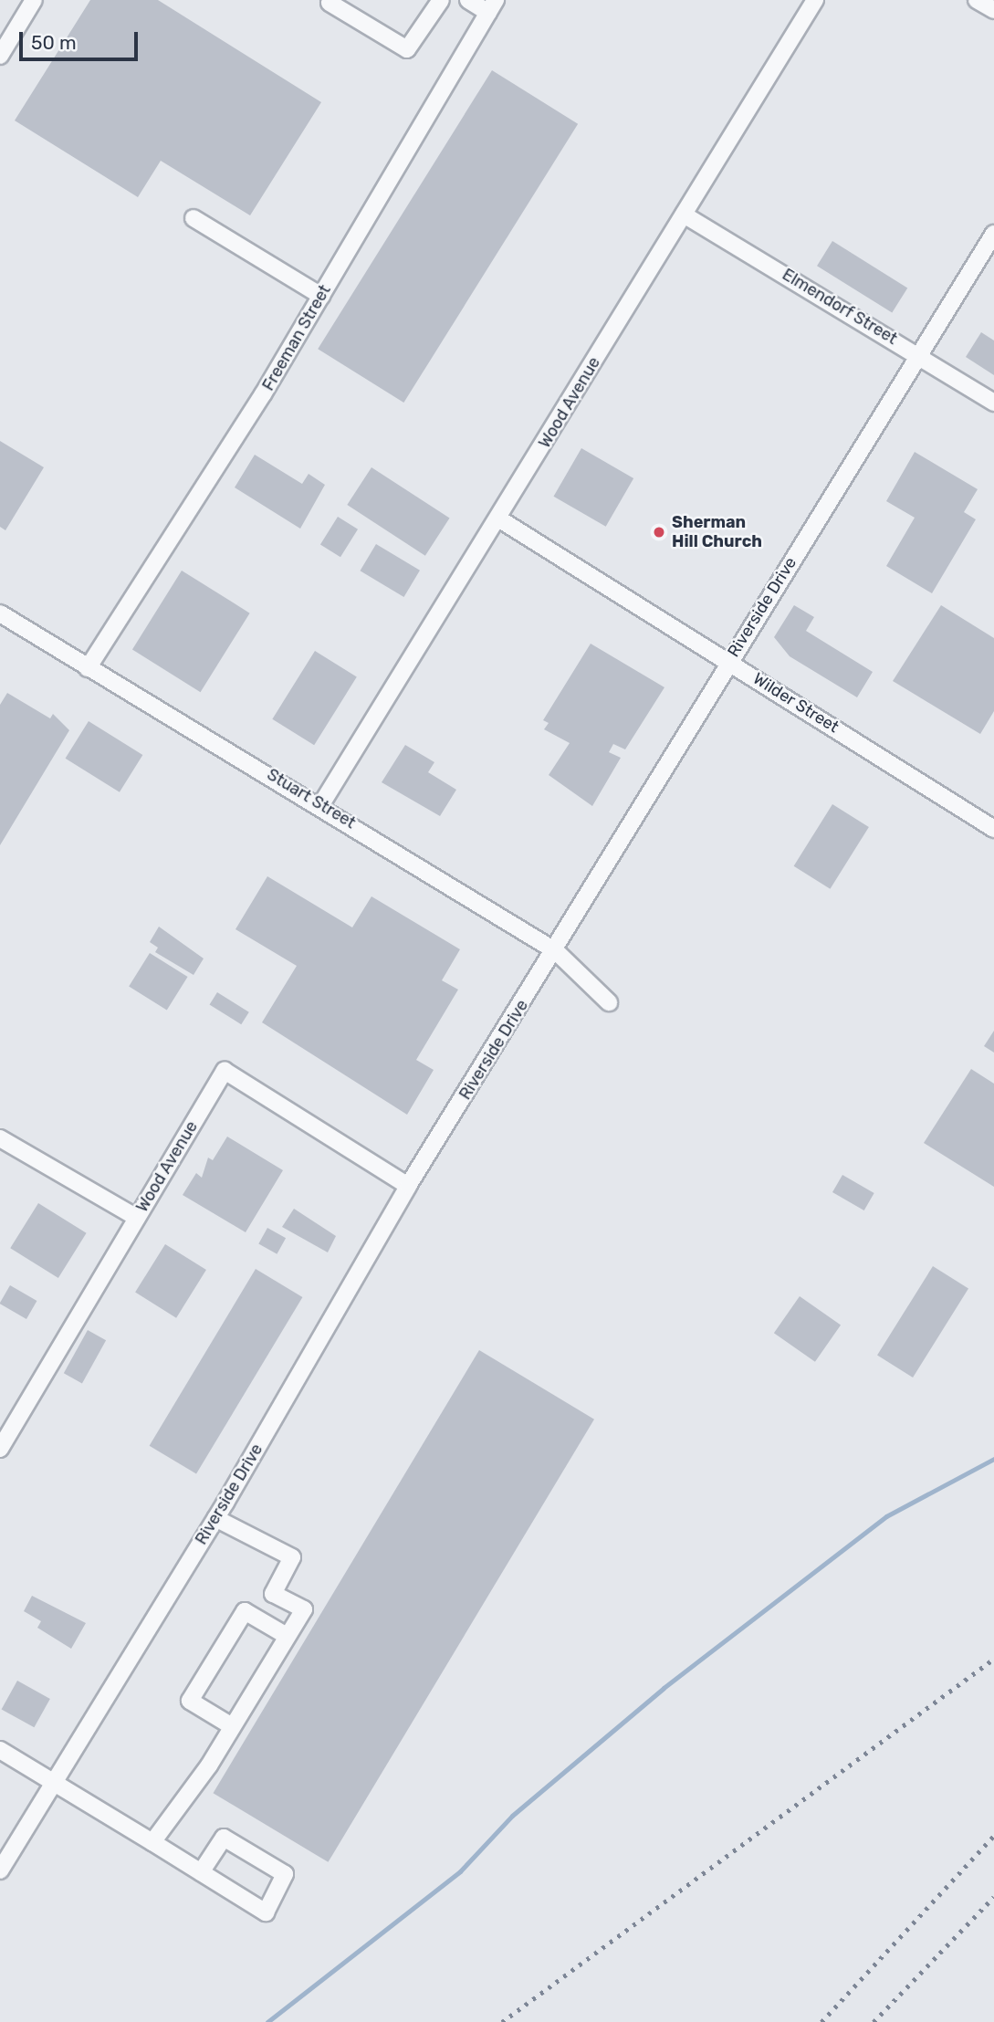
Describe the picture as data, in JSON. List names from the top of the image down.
{
  "streets": {
    "street": [
      "Elmendorf Street",
      "Freeman Street",
      "Wood Avenue",
      "Riverside Drive",
      "Wilder Street",
      "Stuart Street"
    ]
  },
  "crossings": [
    ["Elmendorf Street", "Wood Avenue"],
    ["Elmendorf Street", "Riverside Drive"],
    ["Freeman Street", "Stuart Street"],
    ["Wood Avenue", "Riverside Drive"],
    ["Wood Avenue", "Wilder Street"],
    ["Wood Avenue", "Stuart Street"],
    ["Riverside Drive", "Wilder Street"],
    ["Riverside Drive", "Stuart Street"]
  ],
  "places": ["Sherman Hill Church"],
  "scale_bar": "50 m"
}
